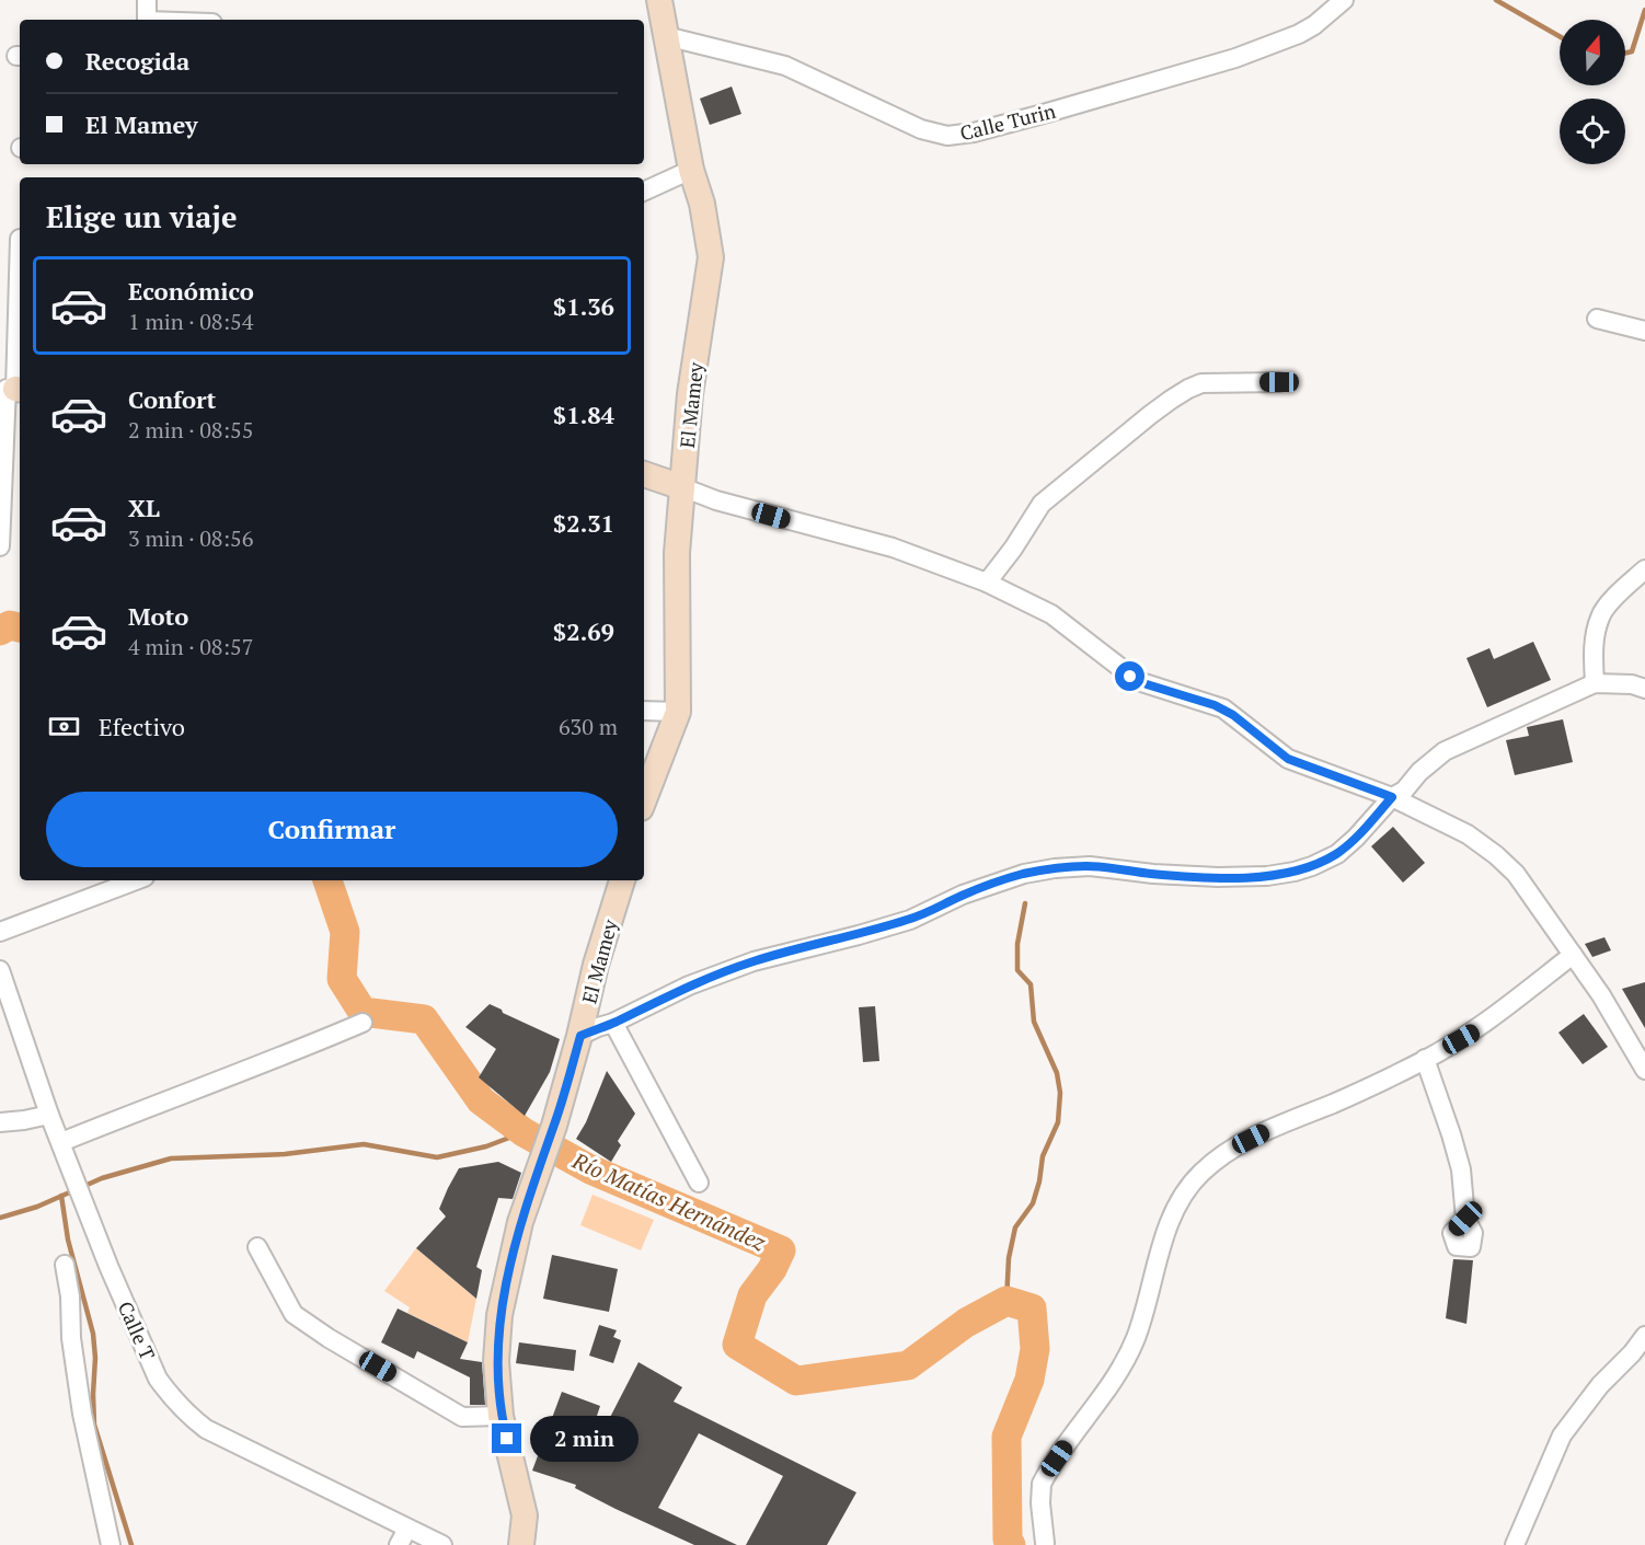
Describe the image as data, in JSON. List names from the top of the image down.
{
  "streets": {
    "street": ["Calle Turin", "El Mamey", "Calle T"]
  },
  "crossings": [
    ["Calle Turin", "El Mamey"]
  ],
  "water": ["Río Matías Hernández"],
  "north": "top",
  "page": {
    "banner": ["Recogida", "El Mamey"],
    "heading": "Elige un viaje",
    "list": [
      {
        "name": "Económico",
        "note": "1 min · 08:54",
        "value": "$1.36"
      },
      {
        "name": "Confort",
        "note": "2 min · 08:55",
        "value": "$1.84"
      },
      {
        "name": "XL",
        "note": "3 min · 08:56",
        "value": "$2.31"
      },
      {
        "name": "Moto",
        "note": "4 min · 08:57",
        "value": "$2.69"
      }
    ],
    "pay": ["Efectivo", "630 m"],
    "buttons": "Confirmar",
    "bubble": "2 min"
  }
}
